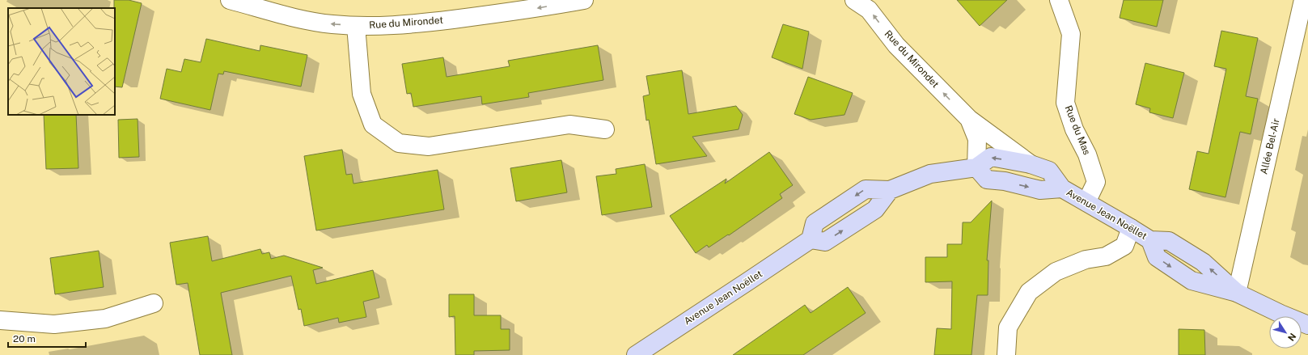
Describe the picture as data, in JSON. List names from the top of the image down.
{
  "streets": {
    "main road": ["Avenue Jean Noëllet"],
    "street": ["Rue du Mirondet", "Rue du Mas", "Allée Bel-Air"]
  },
  "crossings": [
    ["Rue du Mirondet", "Avenue Jean Noëllet"],
    ["Rue du Mas", "Avenue Jean Noëllet"],
    ["Allée Bel-Air", "Avenue Jean Noëllet"]
  ],
  "one_way": ["Rue du Mirondet"],
  "scale_bar": "20 m",
  "north": "bottom right"
}
